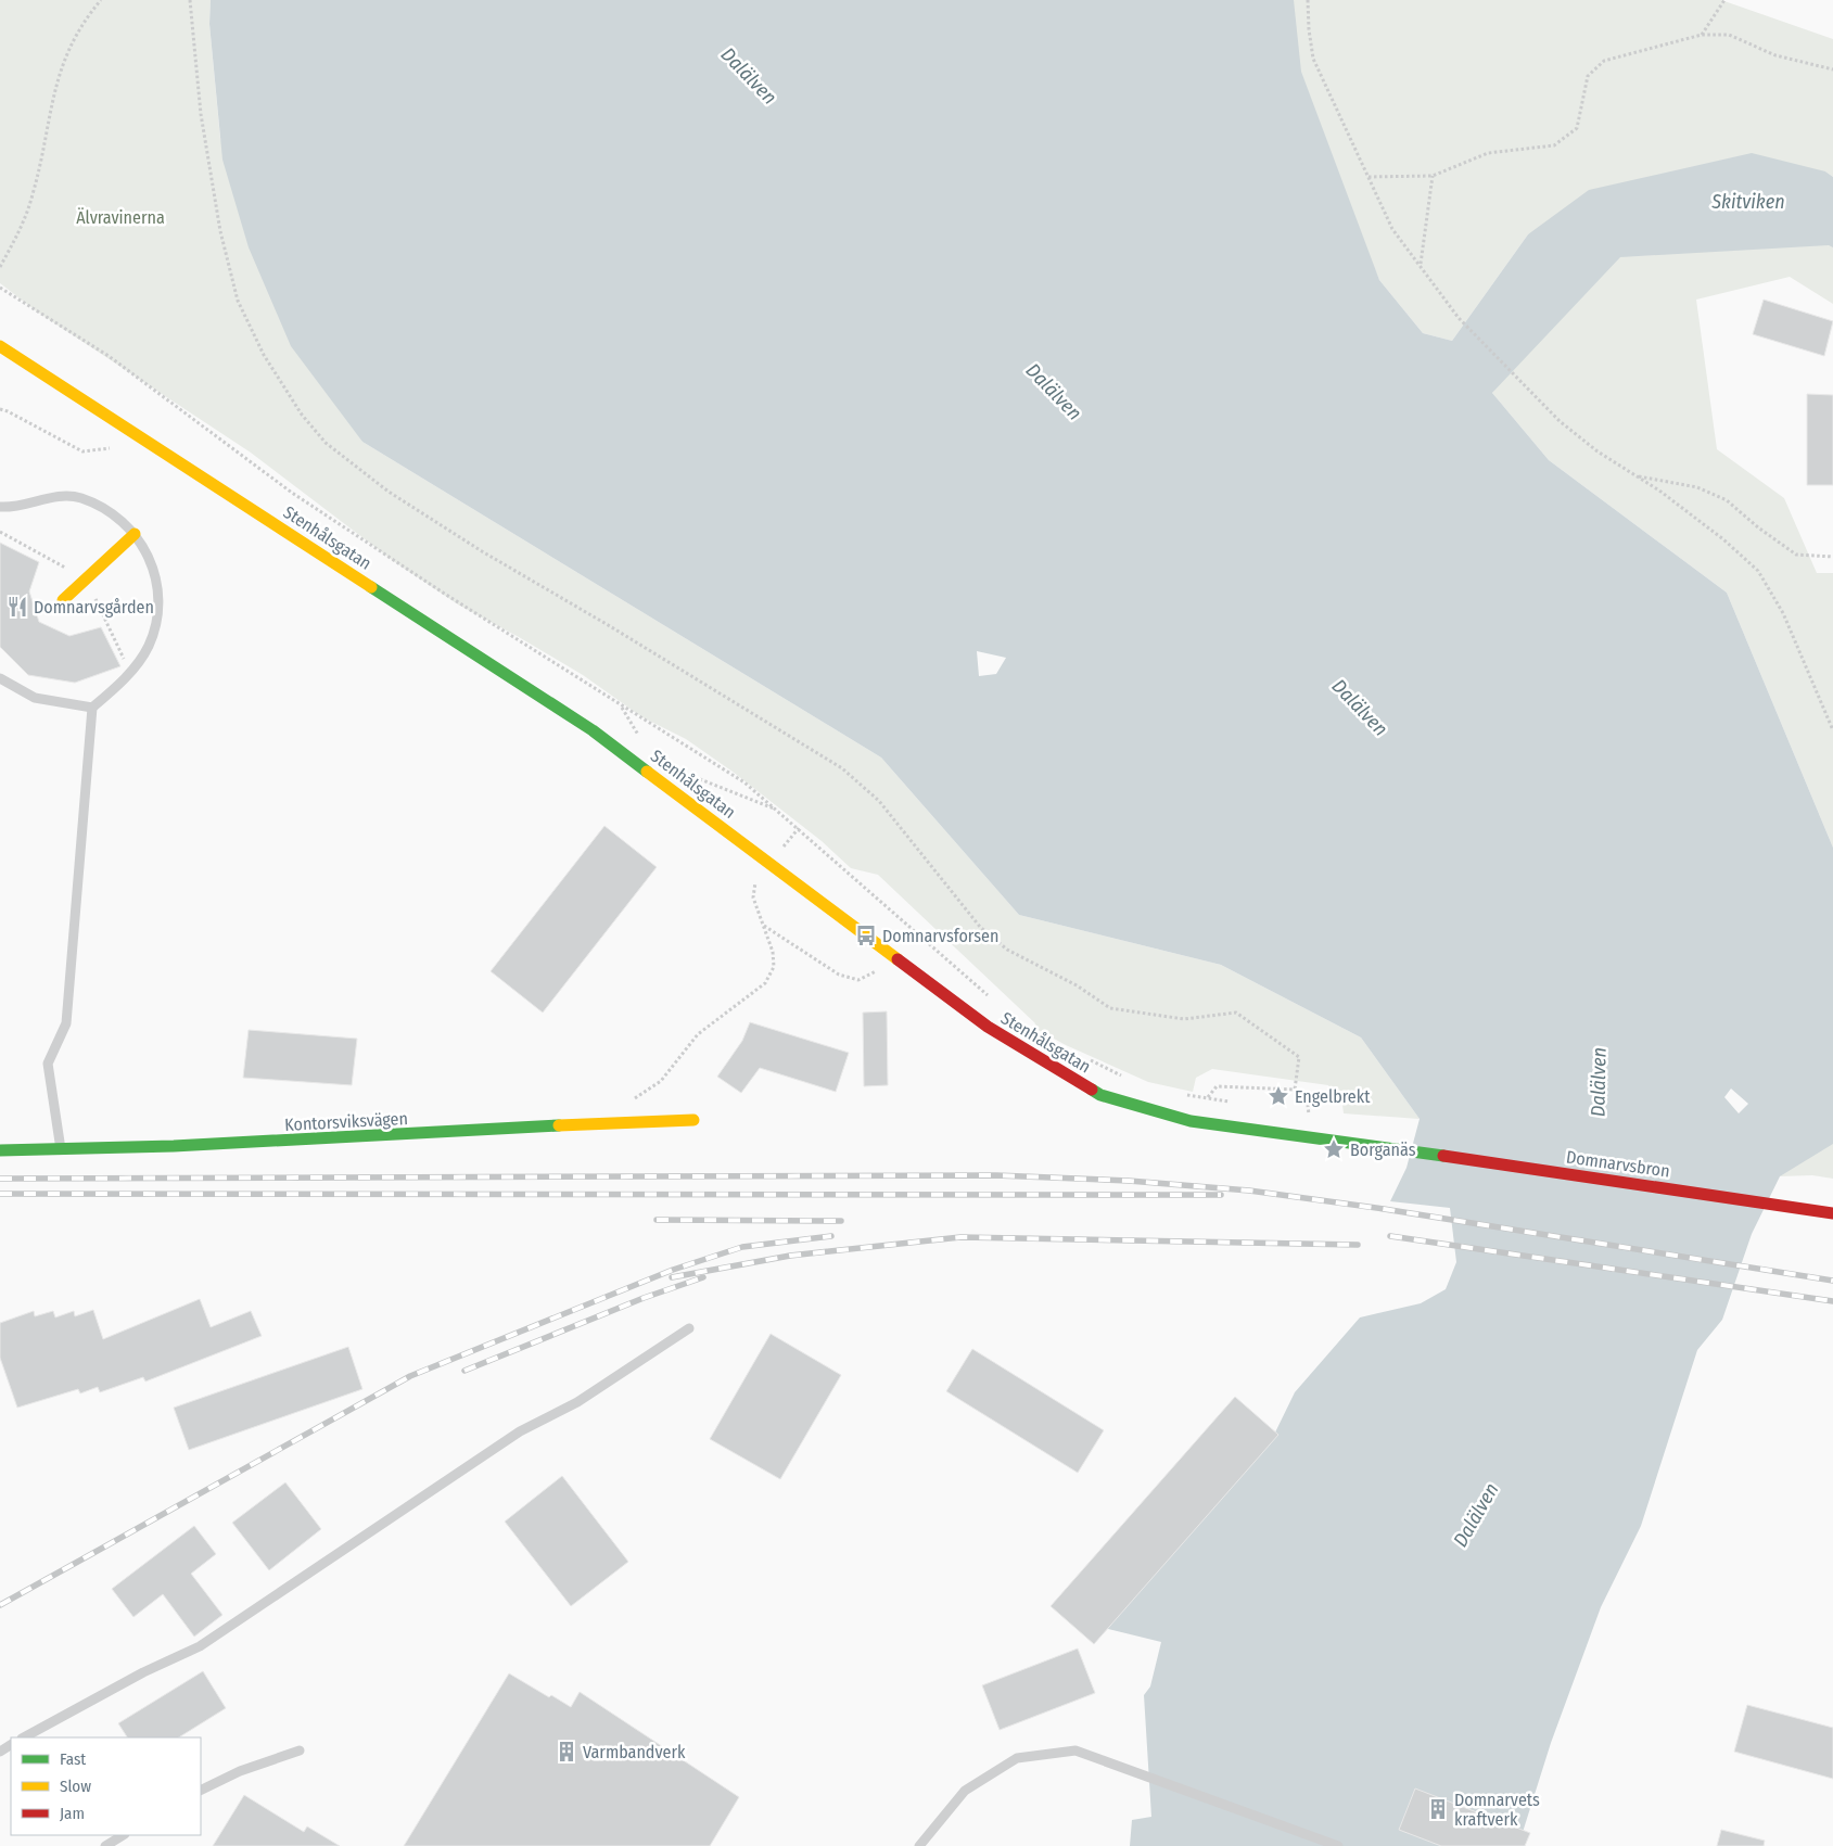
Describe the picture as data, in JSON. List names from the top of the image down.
{
  "streets": {
    "street": ["Stenhålsgatan", "Kontorsviksvägen", "Domnarvsbron"]
  },
  "crossings": [
    ["Stenhålsgatan", "Domnarvsbron"]
  ],
  "water": ["Dalälven", "Skitviken"],
  "parks": ["Älvravinerna"],
  "places": {
    "restaurant": ["Domnarvsgården"],
    "bus stop": ["Domnarvsforsen"],
    "place": ["Engelbrekt", "Borganäs"],
    "building": ["Varmbandverk", "Domnarvets kraftverk"]
  },
  "legend": ["Fast", "Slow", "Jam"]
}
